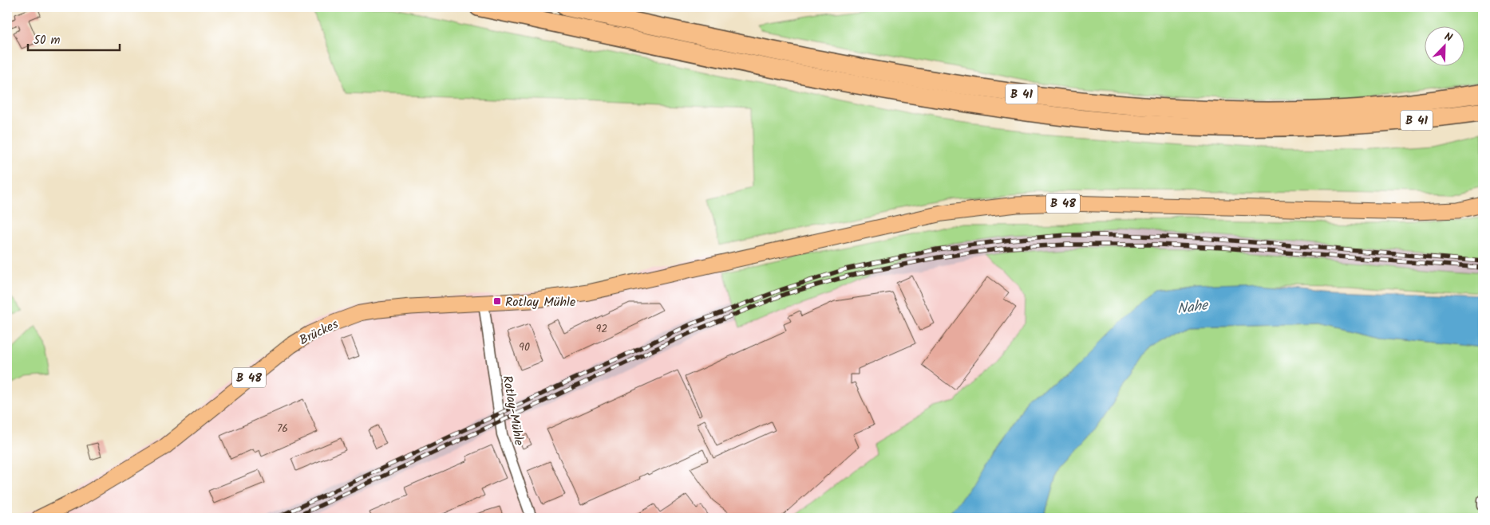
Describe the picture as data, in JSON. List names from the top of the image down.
{
  "streets": {
    "highway": ["B 41"],
    "main road": ["B 48", "Brückes"],
    "street": ["Rotlay-Mühle"]
  },
  "crossings": [
    ["Brückes", "Rotlay-Mühle"]
  ],
  "water": ["Nahe"],
  "places": {
    "transit": ["Rotlay Mühle"]
  },
  "house_numbers": ["92", "90", "76"],
  "scale_bar": "50 m",
  "north": "top right"
}
